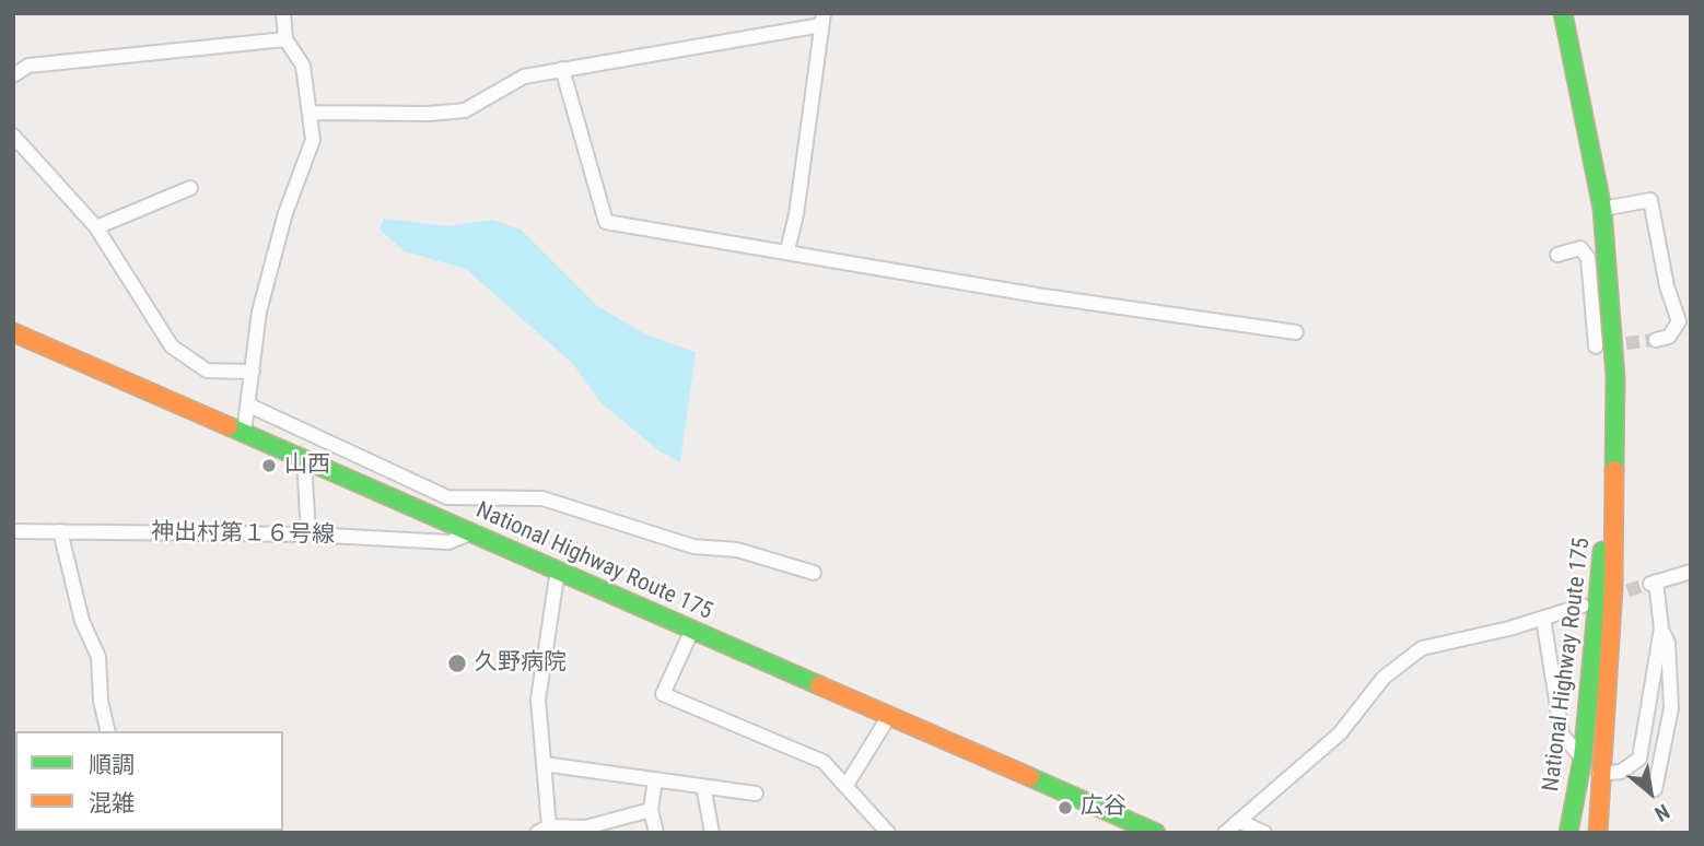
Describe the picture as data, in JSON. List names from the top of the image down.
{
  "streets": {
    "highway": ["National Highway Route 175"],
    "street": ["神出村第１６号線"]
  },
  "crossings": [
    ["神出村第１６号線", "National Highway Route 175"]
  ],
  "places": ["山西", "久野病院", "広谷"],
  "legend": ["順調", "混雑"],
  "north": "bottom right"
}
